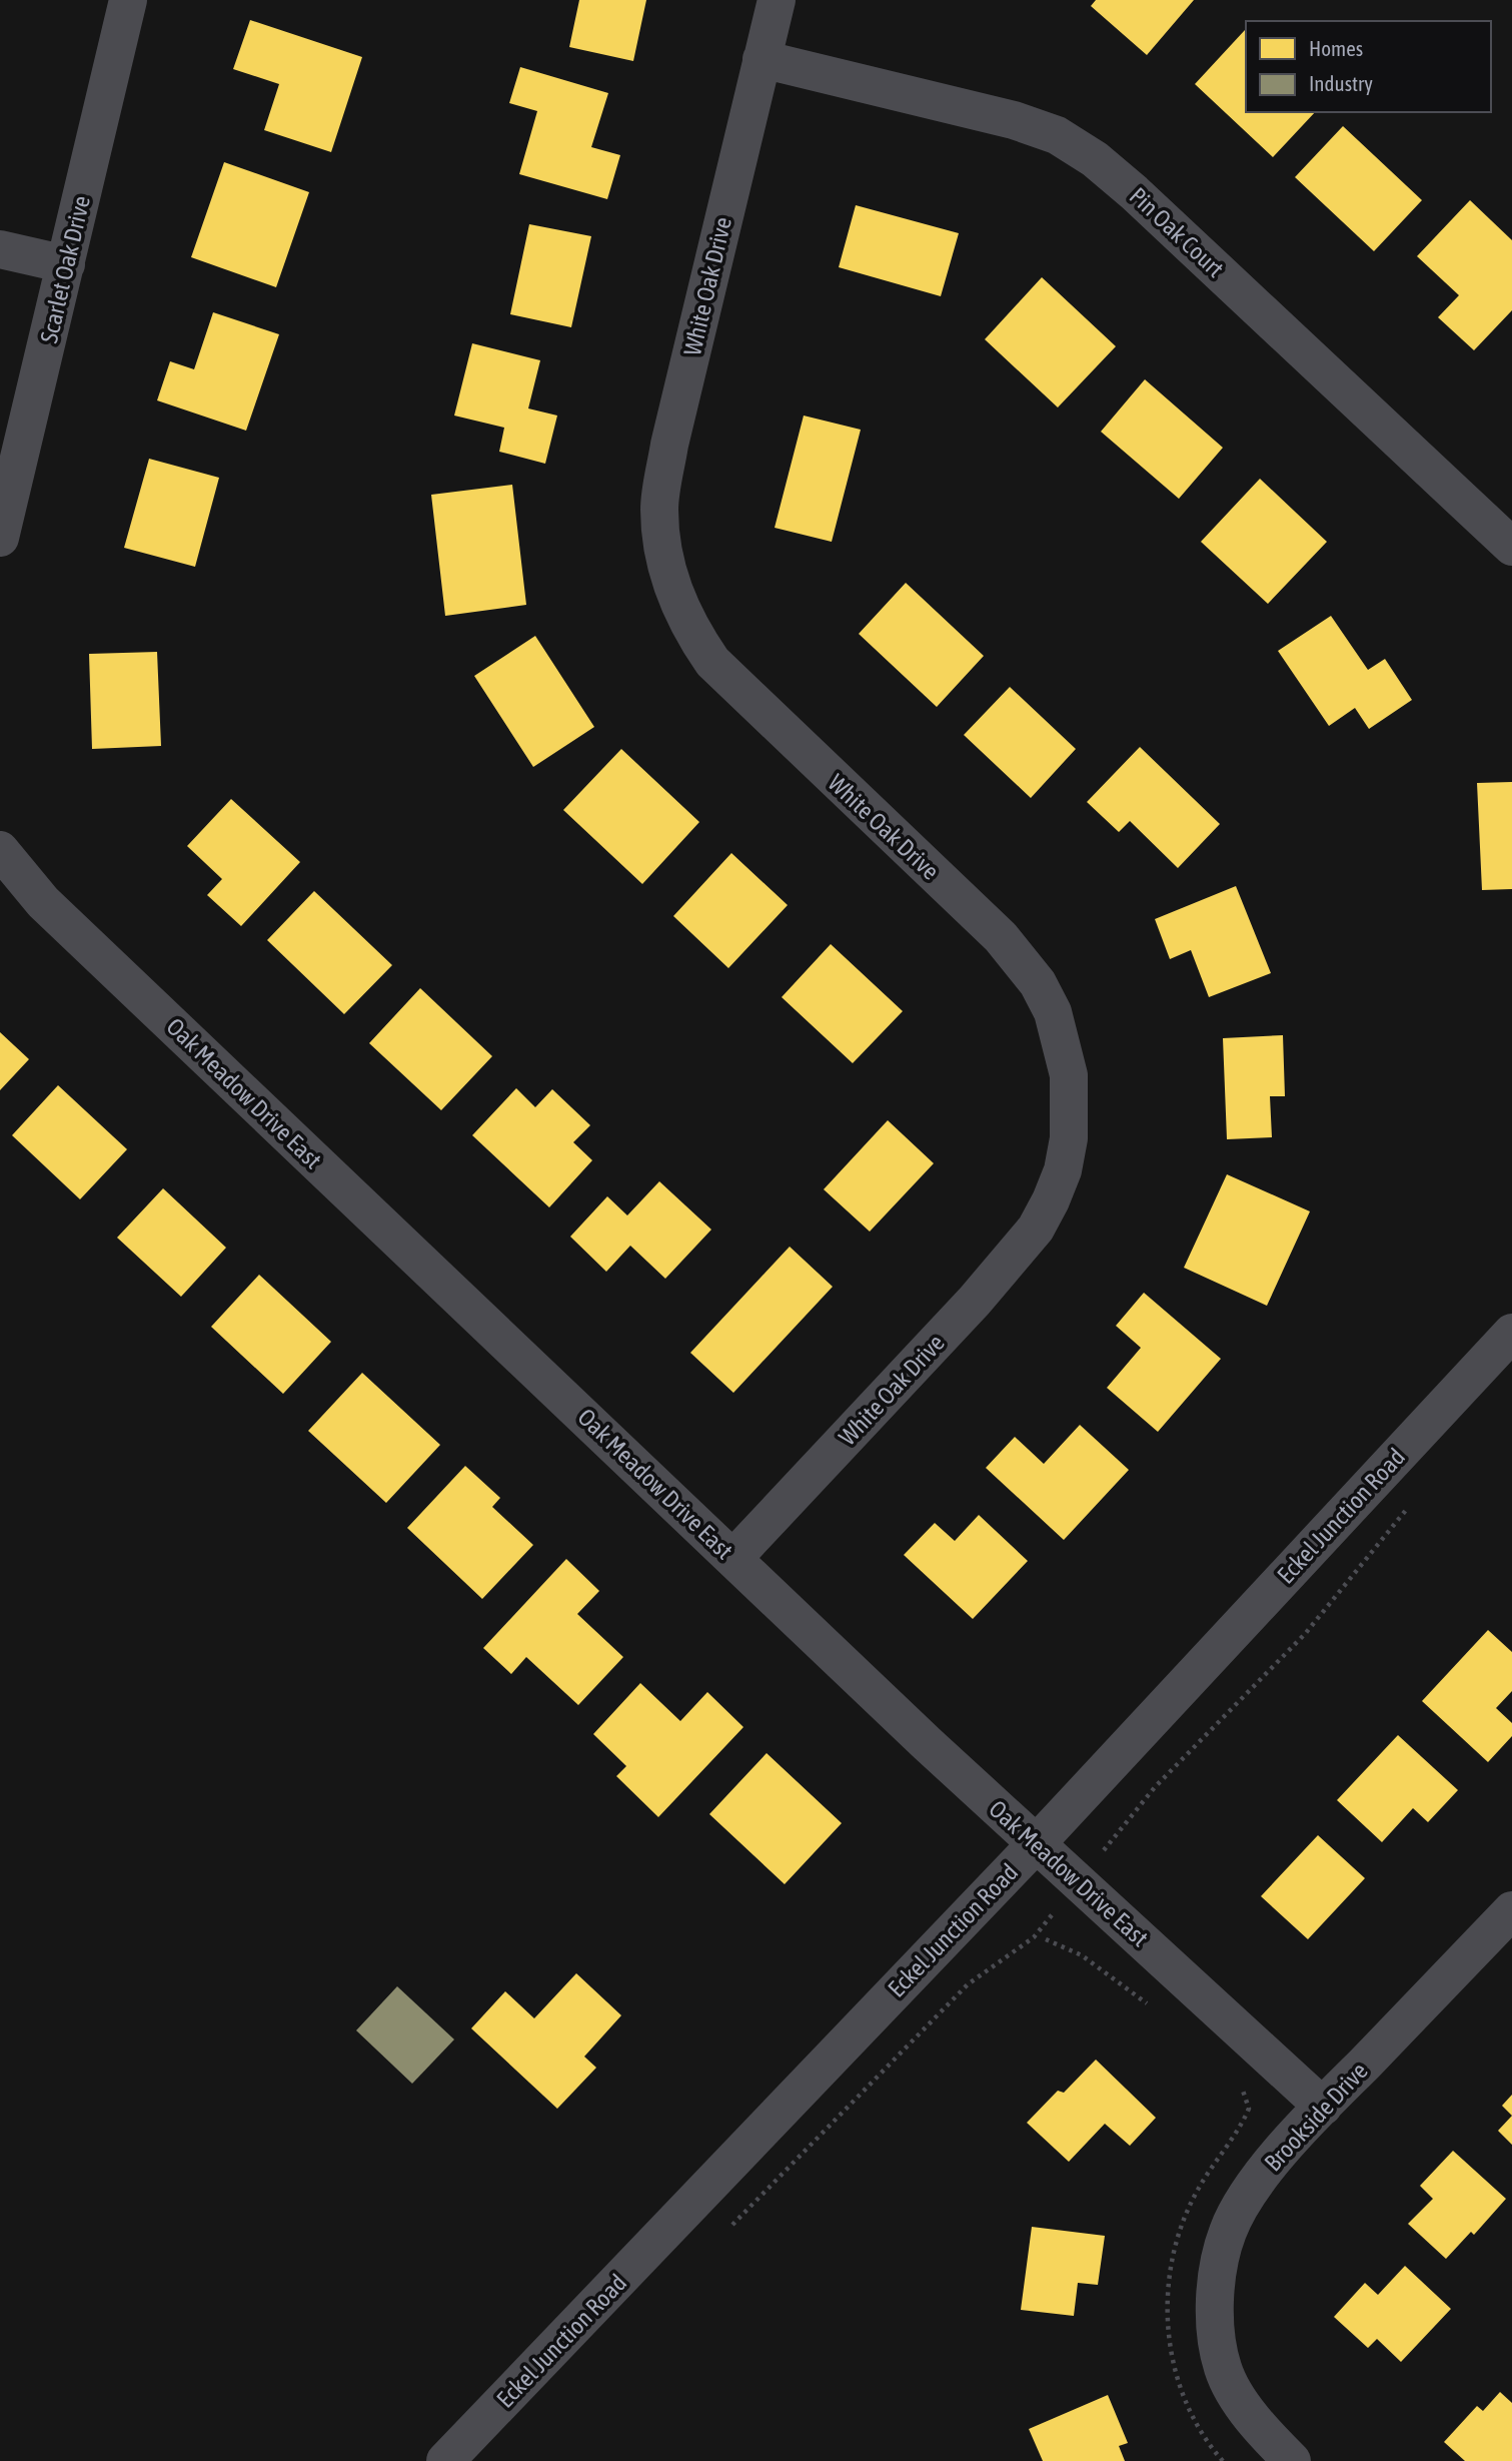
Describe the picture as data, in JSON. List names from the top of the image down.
{
  "streets": {
    "street": [
      "Pin Oak Court",
      "Scarlet Oak Drive",
      "White Oak Drive",
      "Oak Meadow Drive East",
      "Eckel Junction Road",
      "Brookside Drive"
    ]
  },
  "crossings": [
    ["Pin Oak Court", "White Oak Drive"],
    ["White Oak Drive", "Oak Meadow Drive East"],
    ["Oak Meadow Drive East", "Eckel Junction Road"],
    ["Oak Meadow Drive East", "Brookside Drive"]
  ],
  "legend": ["Homes", "Industry"]
}
